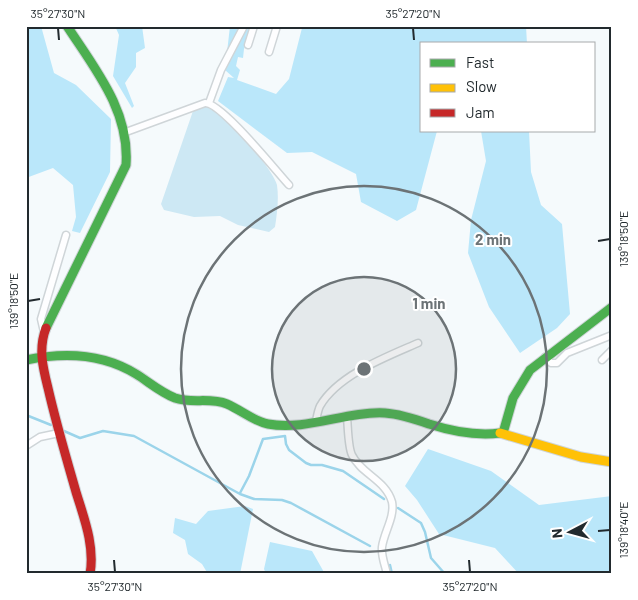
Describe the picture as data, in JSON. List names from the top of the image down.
{
  "legend": ["Fast", "Slow", "Jam"],
  "north": "left",
  "coordinates": [
    "35°27'30\"N",
    "35°27'20\"N",
    "139°18'50\"E",
    "139°18'40\"E"
  ],
  "rings": ["2 min", "1 min"]
}
